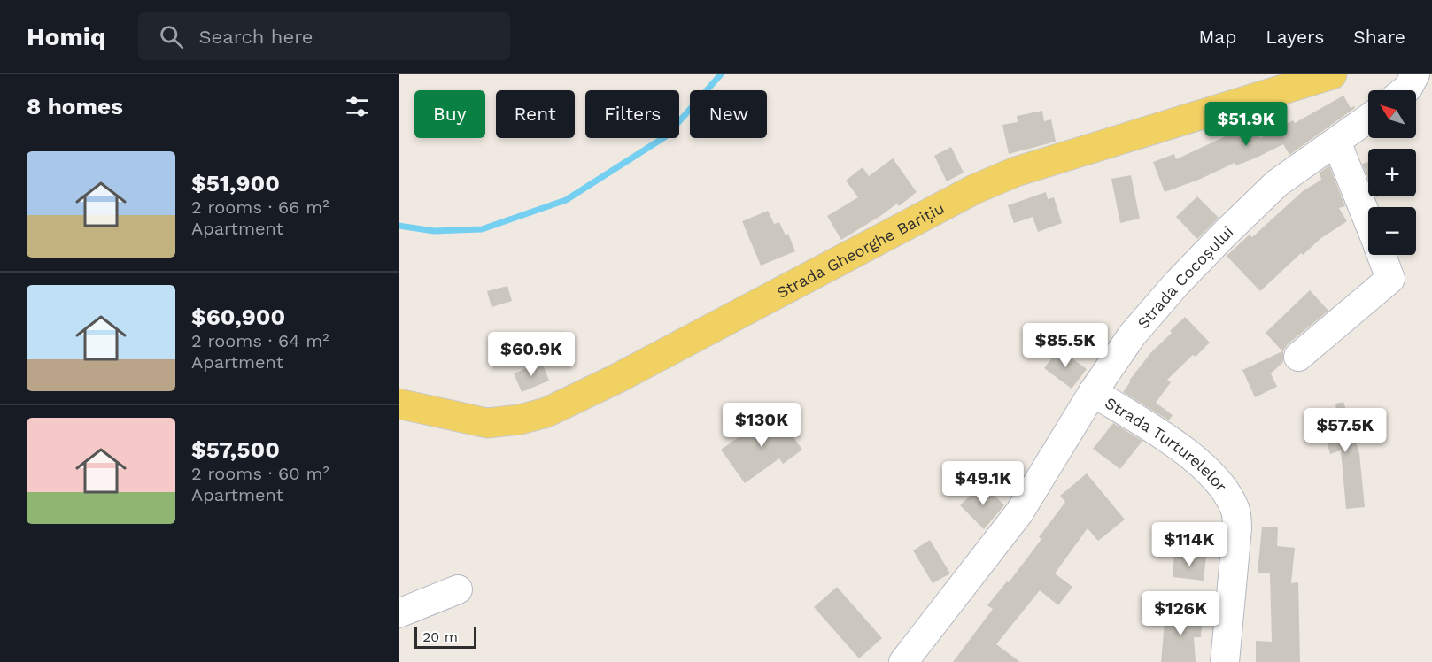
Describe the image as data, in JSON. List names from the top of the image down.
{
  "streets": {
    "main road": ["Strada Gheorghe Barițiu"],
    "street": ["Strada Cocoșului", "Strada Turturelelor"]
  },
  "crossings": [
    ["Strada Cocoșului", "Strada Turturelelor"]
  ],
  "scale_bar": "20 m",
  "north": "top left",
  "page": {
    "header": "Homiq",
    "search": "Search here",
    "nav": ["Map", "Layers", "Share"],
    "heading": "8 homes",
    "map_buttons": ["+", "−"],
    "chip": [
      "Buy",
      "Rent",
      "Filters",
      "New"
    ],
    "price": [
      "$51.9K",
      "$85.5K",
      "$60.9K",
      "$130K",
      "$57.5K",
      "$49.1K",
      "$114K",
      "$126K"
    ],
    "list": [
      {
        "name": "$51,900",
        "note": "2 rooms · 66 m² · Apartment"
      },
      {
        "name": "$60,900",
        "note": "2 rooms · 64 m² · Apartment"
      },
      {
        "name": "$57,500",
        "note": "2 rooms · 60 m² · Apartment"
      }
    ],
    "scale": "20 m"
  }
}
